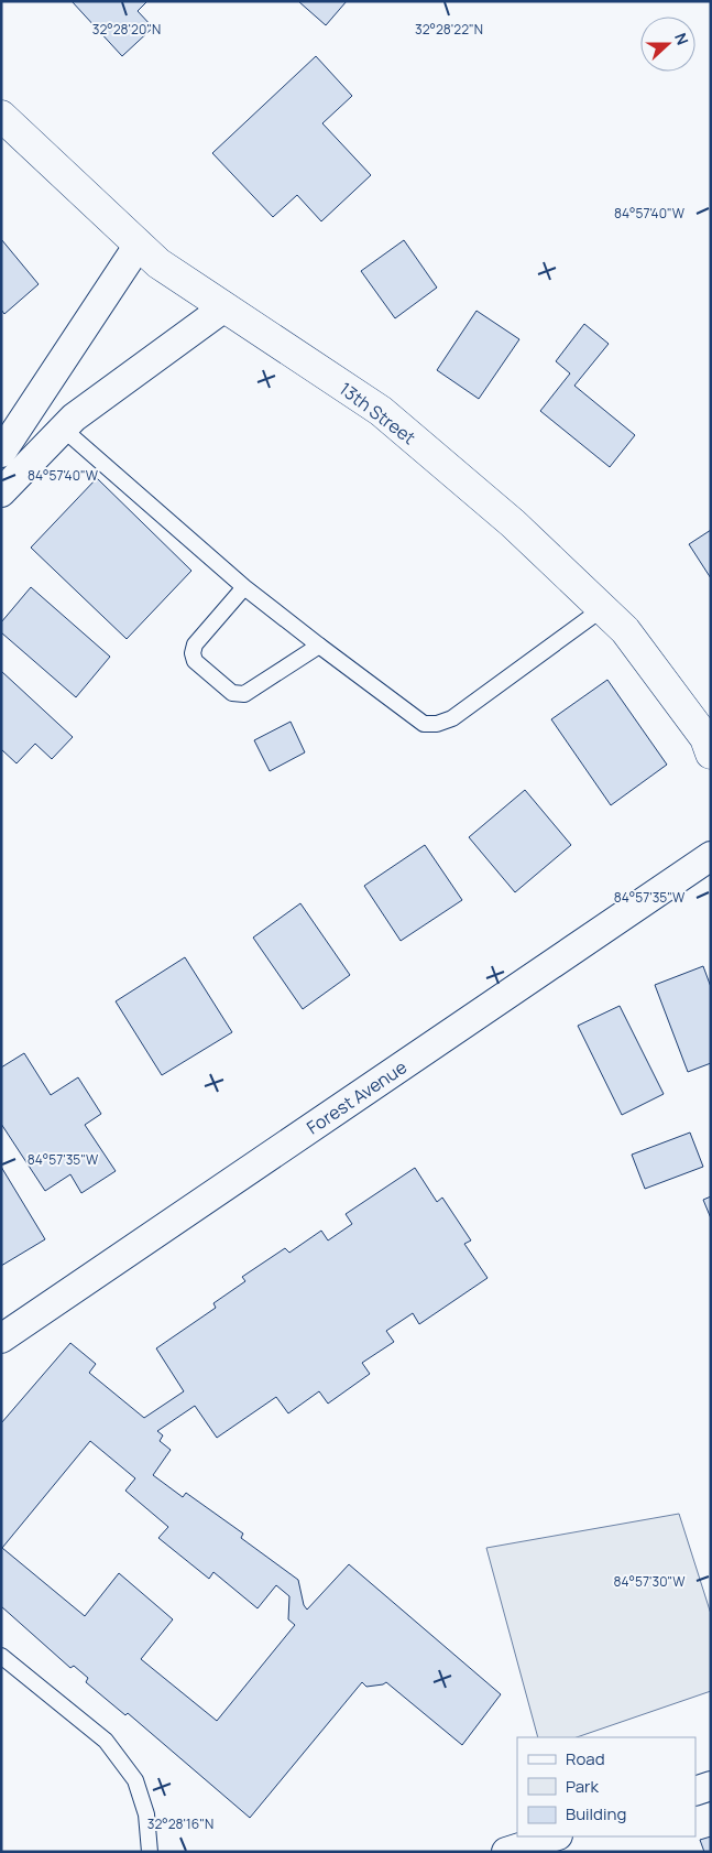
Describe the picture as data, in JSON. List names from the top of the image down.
{
  "streets": {
    "main road": ["13th Street"],
    "street": ["Forest Avenue"]
  },
  "legend": ["Road", "Park", "Building"],
  "north": "right",
  "coordinates": [
    "32°28'20\"N",
    "32°28'22\"N",
    "84°57'40\"W",
    "84°57'35\"W",
    "84°57'30\"W",
    "32°28'16\"N"
  ]
}
